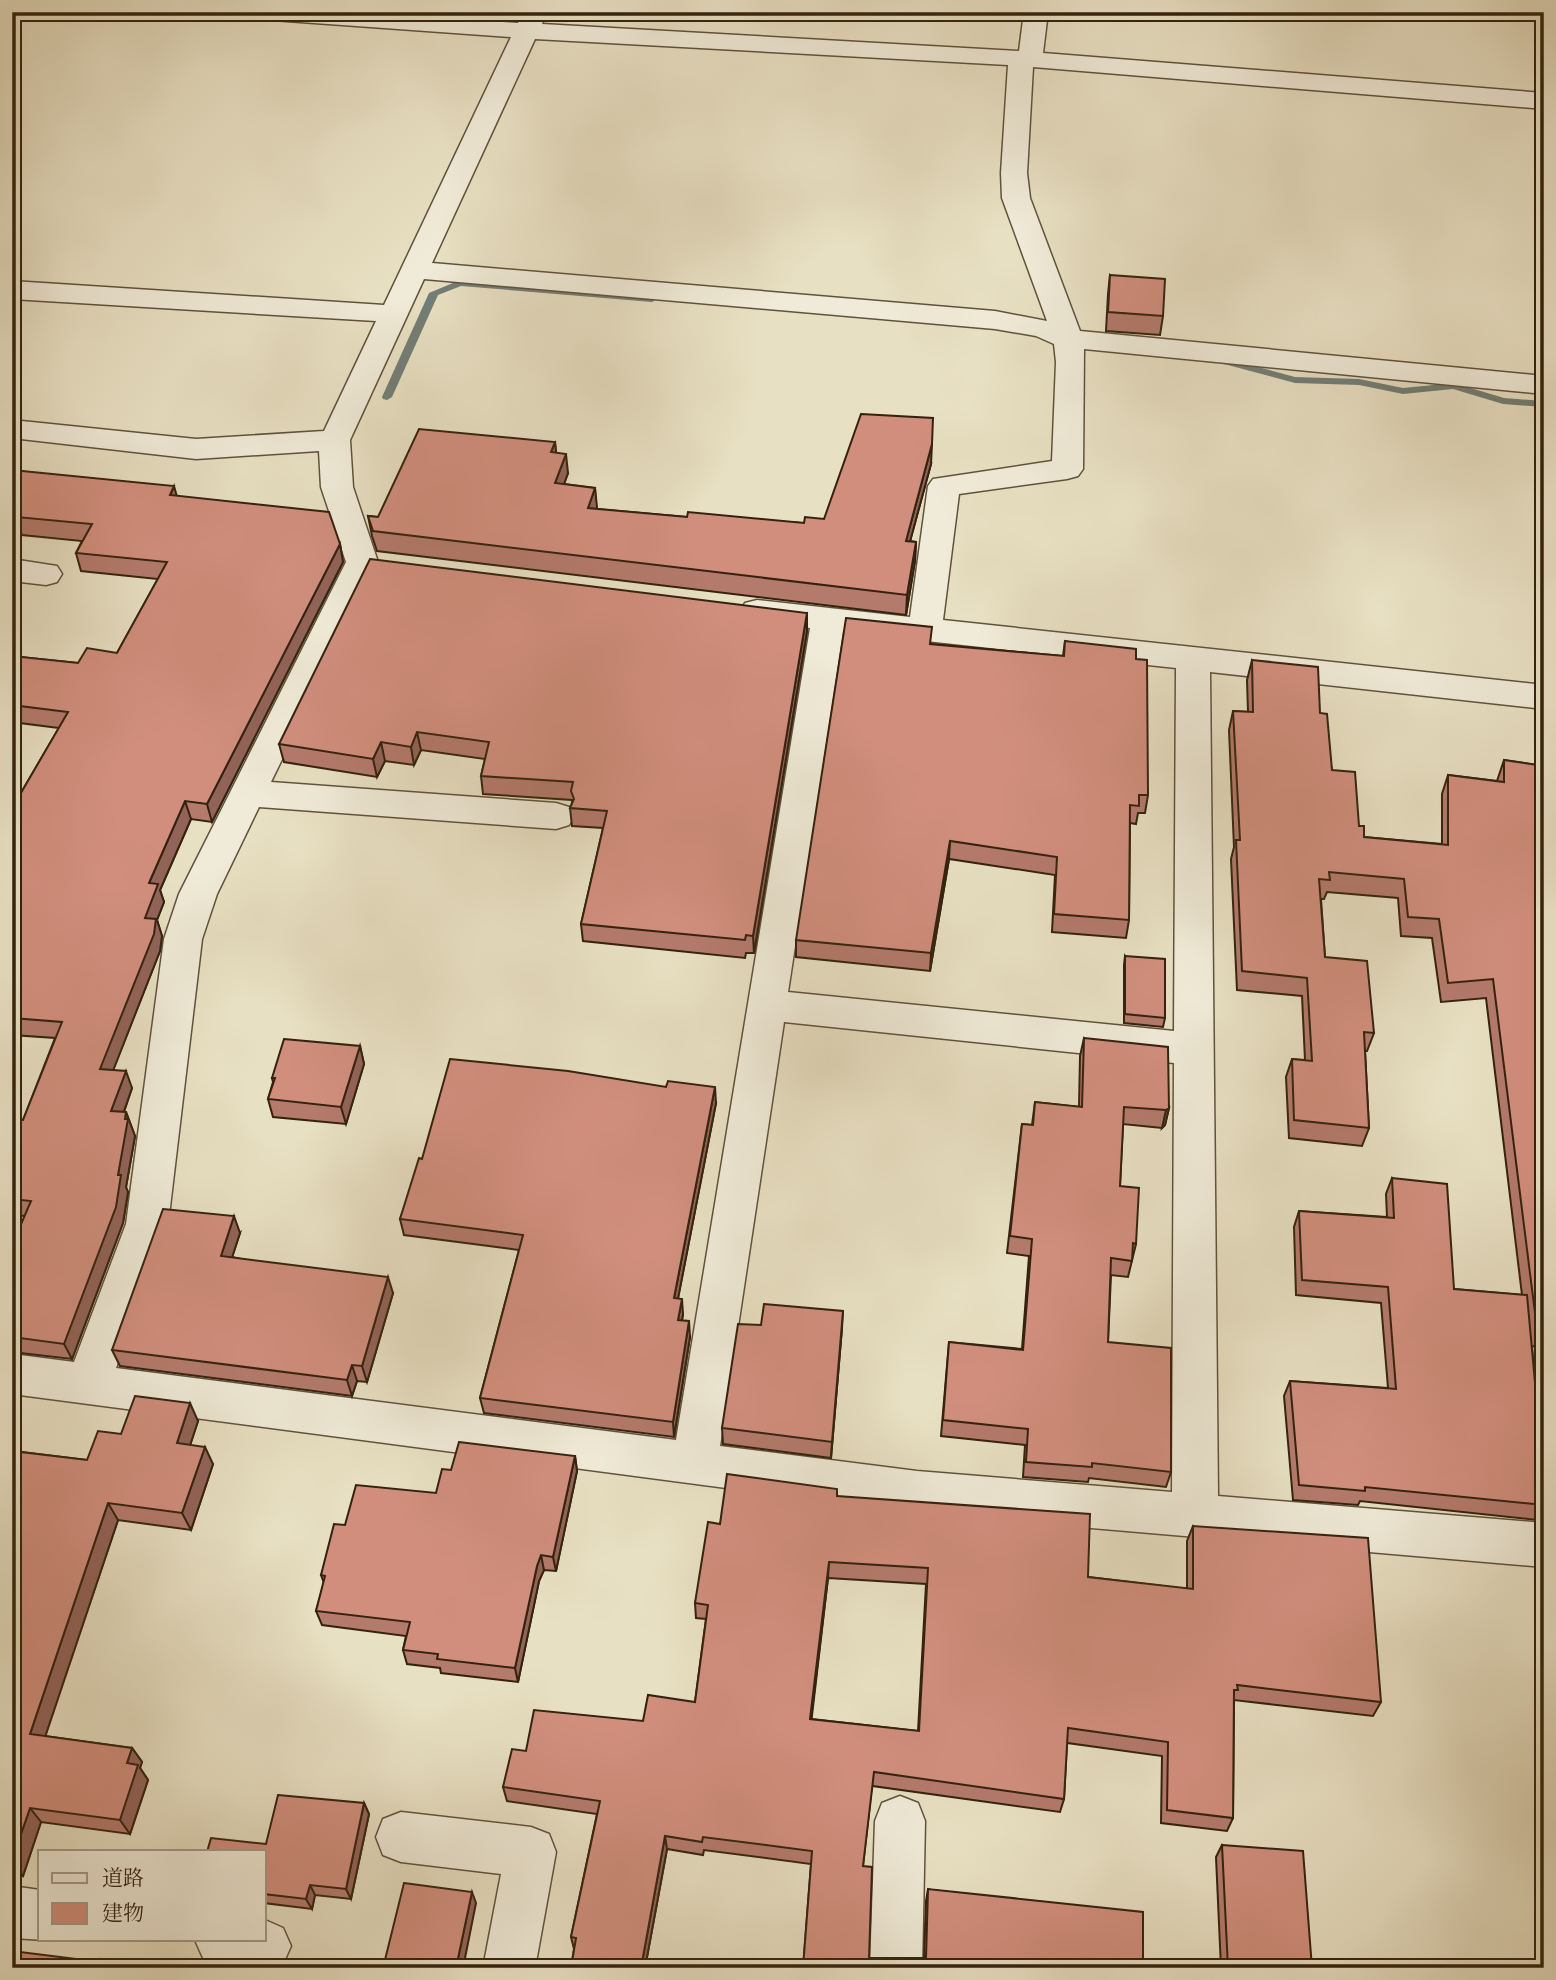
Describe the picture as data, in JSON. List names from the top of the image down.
{
  "legend": ["道路", "建物"]
}
